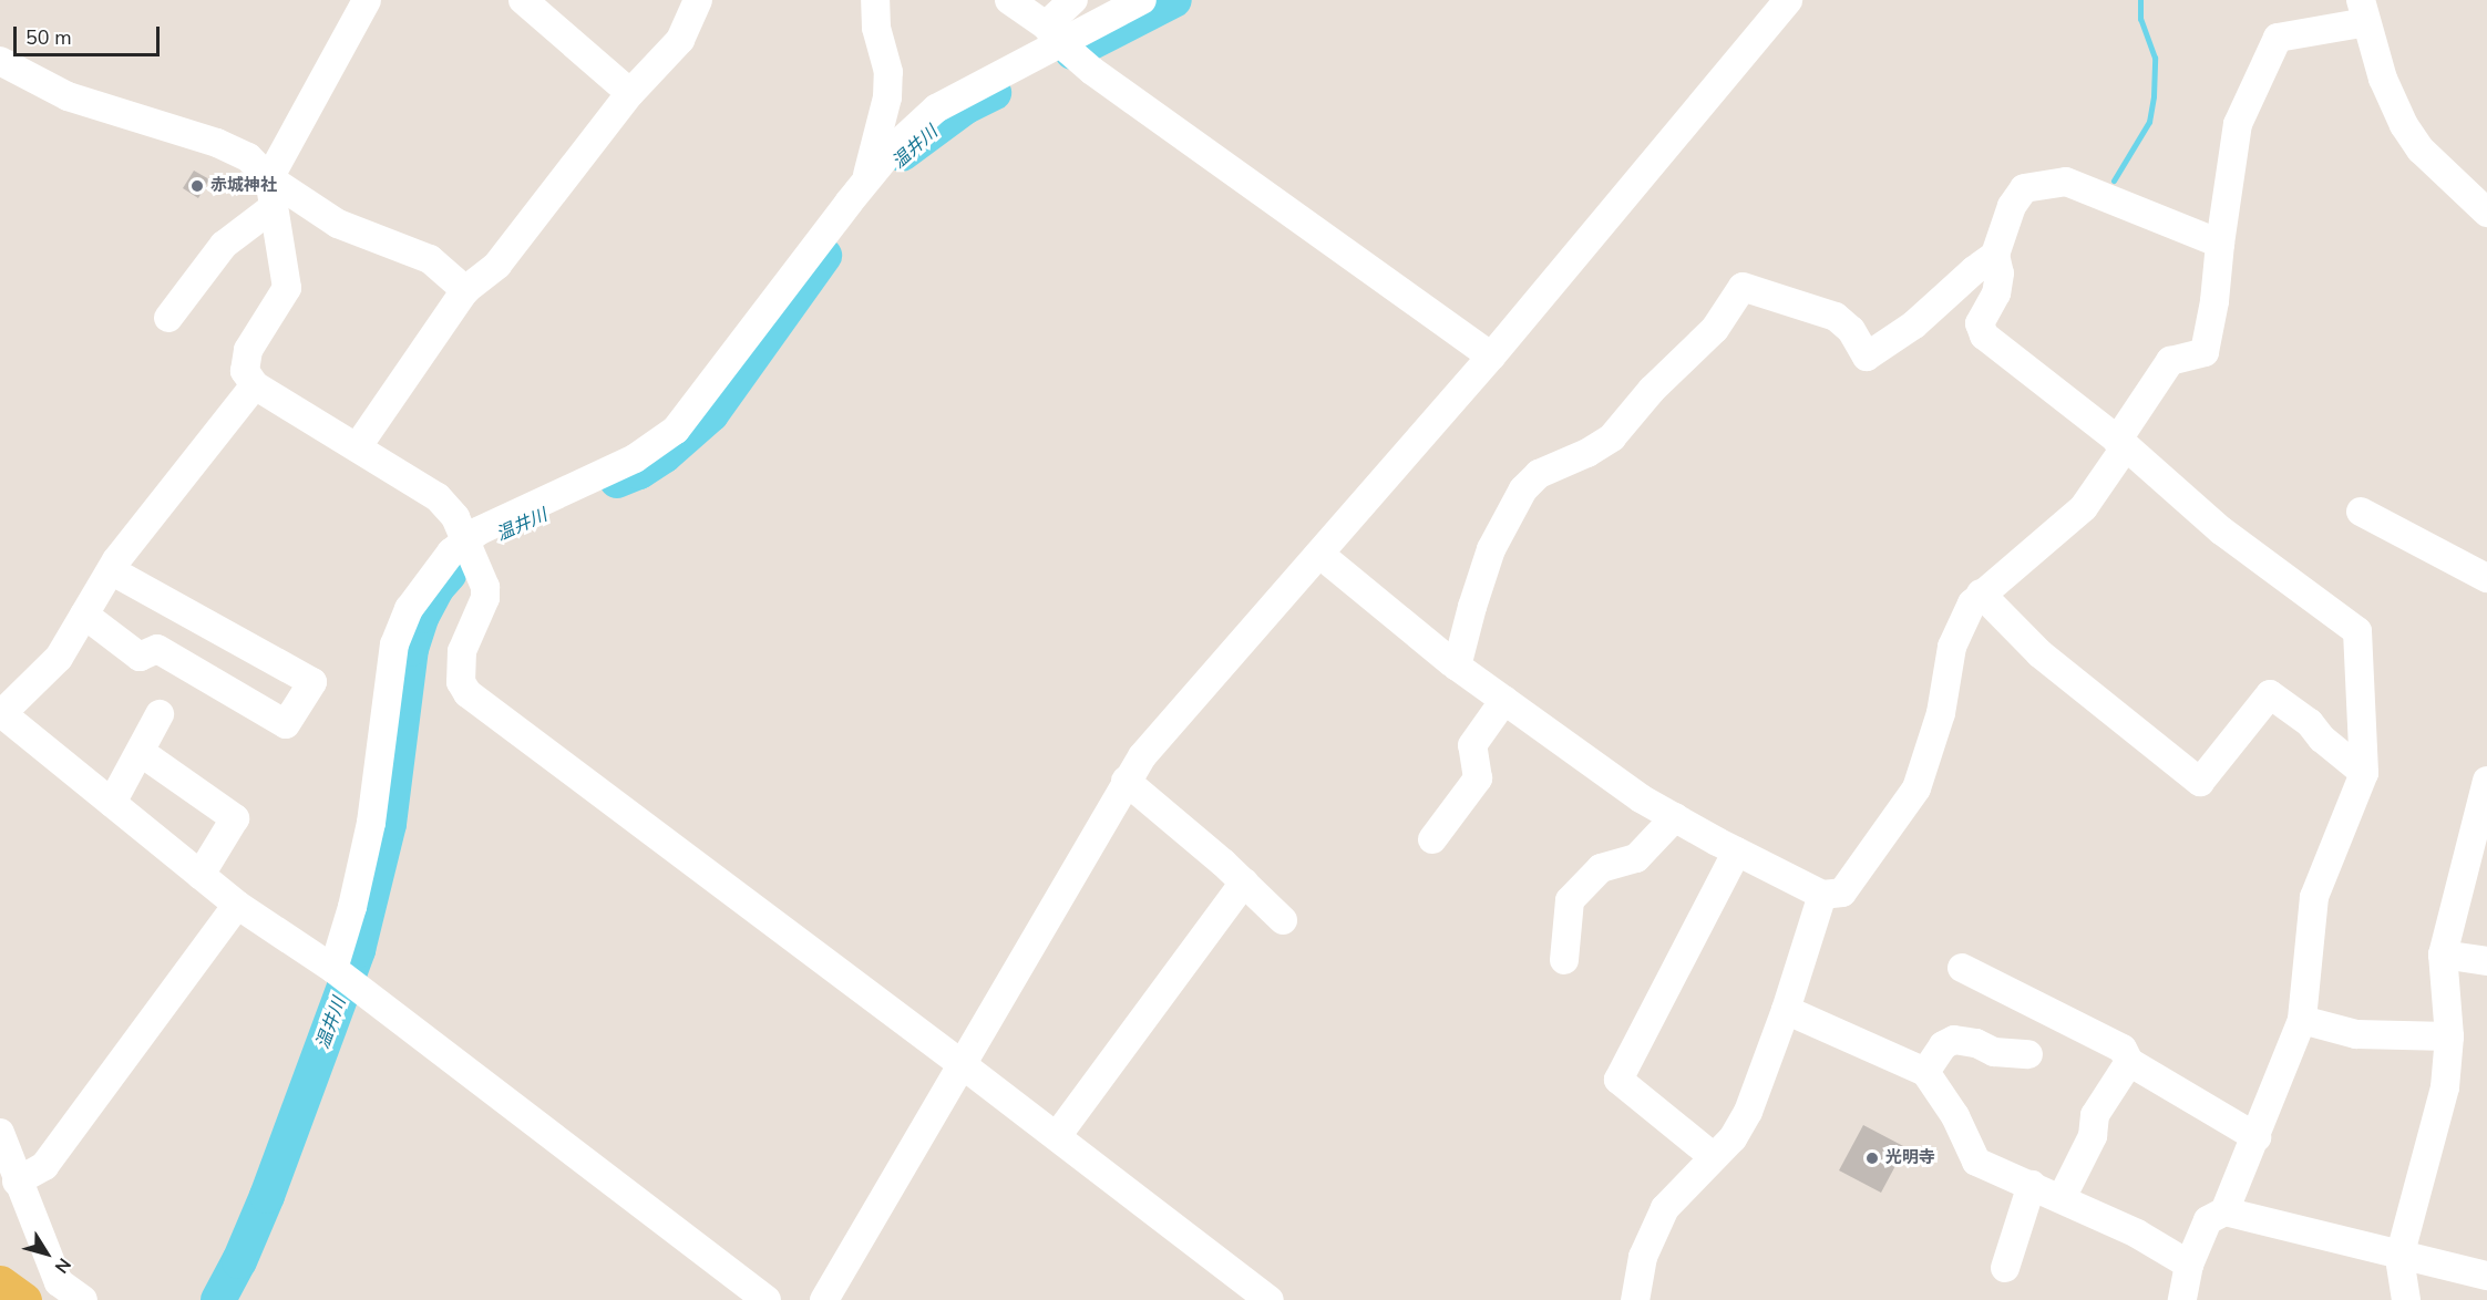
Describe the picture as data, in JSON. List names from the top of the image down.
{
  "water": ["温井川"],
  "places": ["赤城神社", "光明寺"],
  "scale_bar": "50 m",
  "north": "bottom right"
}
